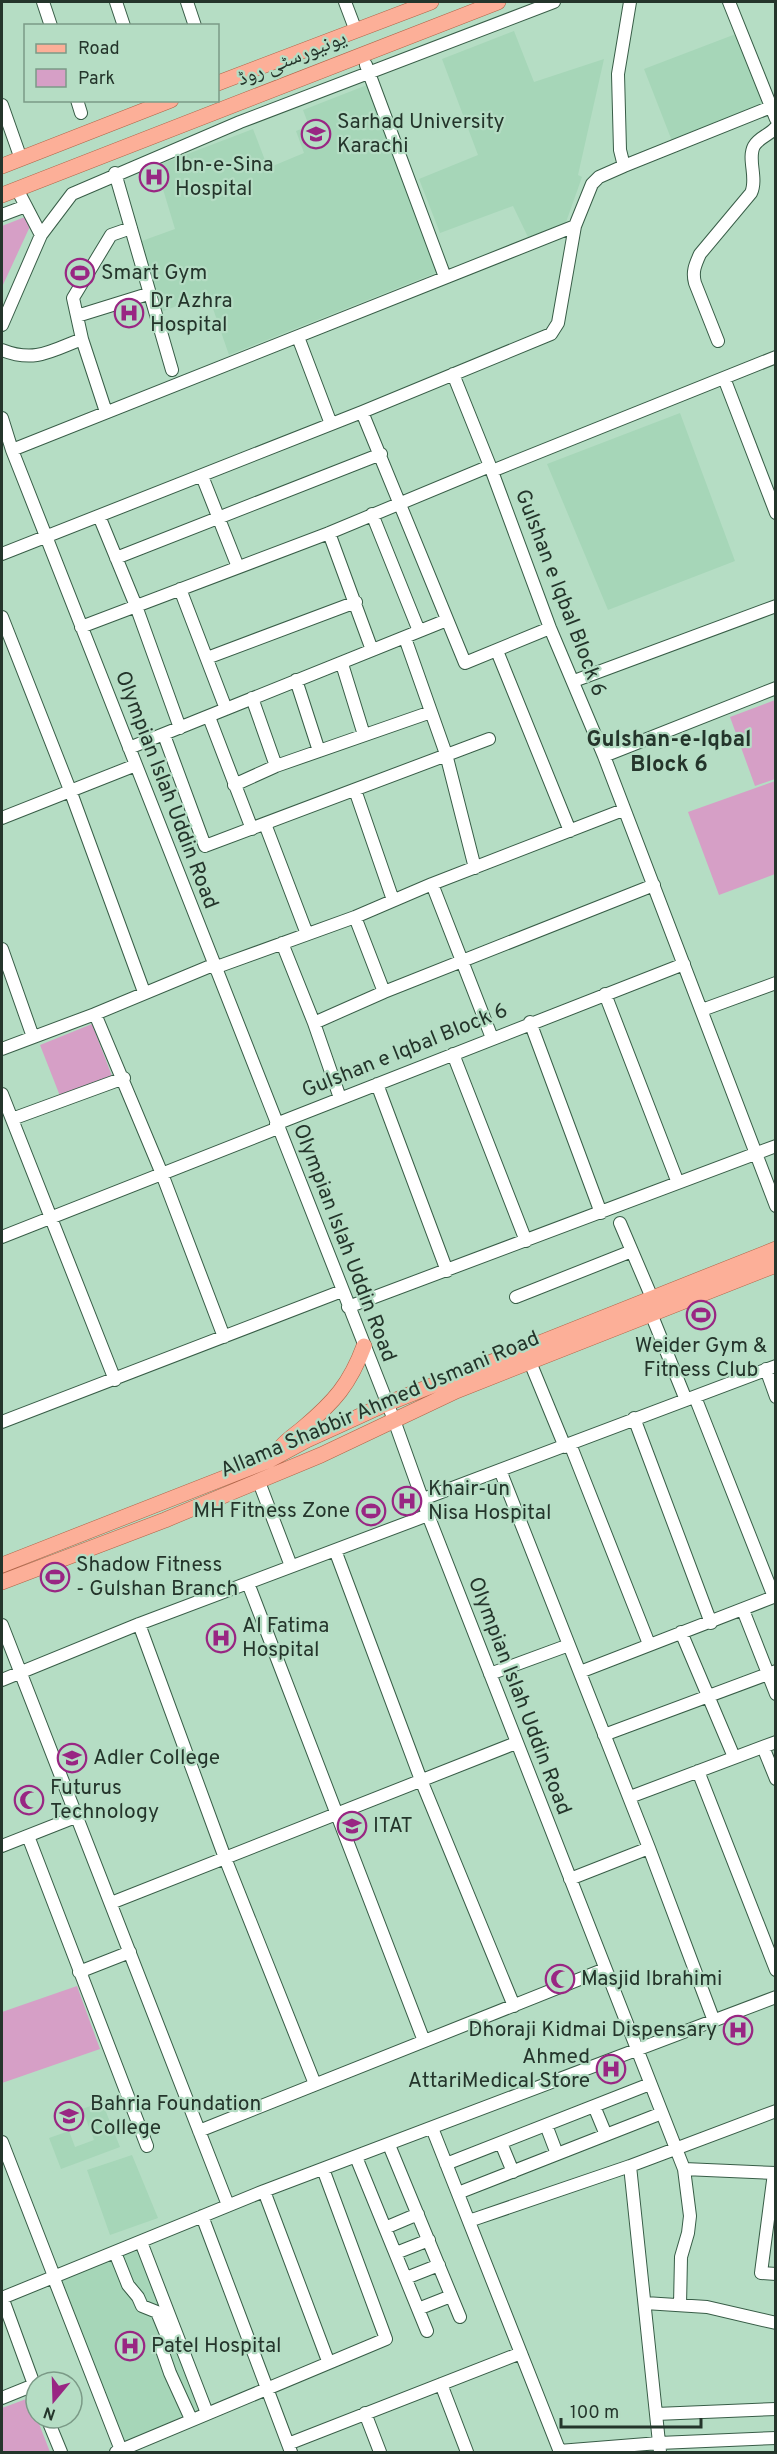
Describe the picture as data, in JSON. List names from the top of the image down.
{
  "streets": {
    "main road": ["یونیورسٹی روڈ", "Allama Shabbir Ahmed Usmani Road"],
    "street": ["Gulshan e Iqbal Block 6", "Olympian Islah Uddin Road"]
  },
  "crossings": [
    ["Gulshan e Iqbal Block 6", "Olympian Islah Uddin Road"],
    ["Olympian Islah Uddin Road", "Allama Shabbir Ahmed Usmani Road"]
  ],
  "districts": ["Gulshan-e-Iqbal Block 6"],
  "places": {
    "school or university": [
      "Sarhad University Karachi",
      "Adler College",
      "ITAT",
      "Bahria Foundation College"
    ],
    "hospital": [
      "Ibn-e-Sina Hospital",
      "Dr Azhra Hospital",
      "Khair-un Nisa Hospital",
      "Al Fatima Hospital",
      "Dhoraji Kidmai Dispensary",
      "Ahmed AttariMedical Store",
      "Patel Hospital"
    ],
    "sports": [
      "Smart Gym",
      "Weider Gym & Fitness Club",
      "MH Fitness Zone",
      "Shadow Fitness - Gulshan Branch"
    ],
    "mosque": ["Futurus Technology", "Masjid Ibrahimi"]
  },
  "legend": ["Road", "Park"],
  "scale_bar": "100 m",
  "north": "bottom"
}
